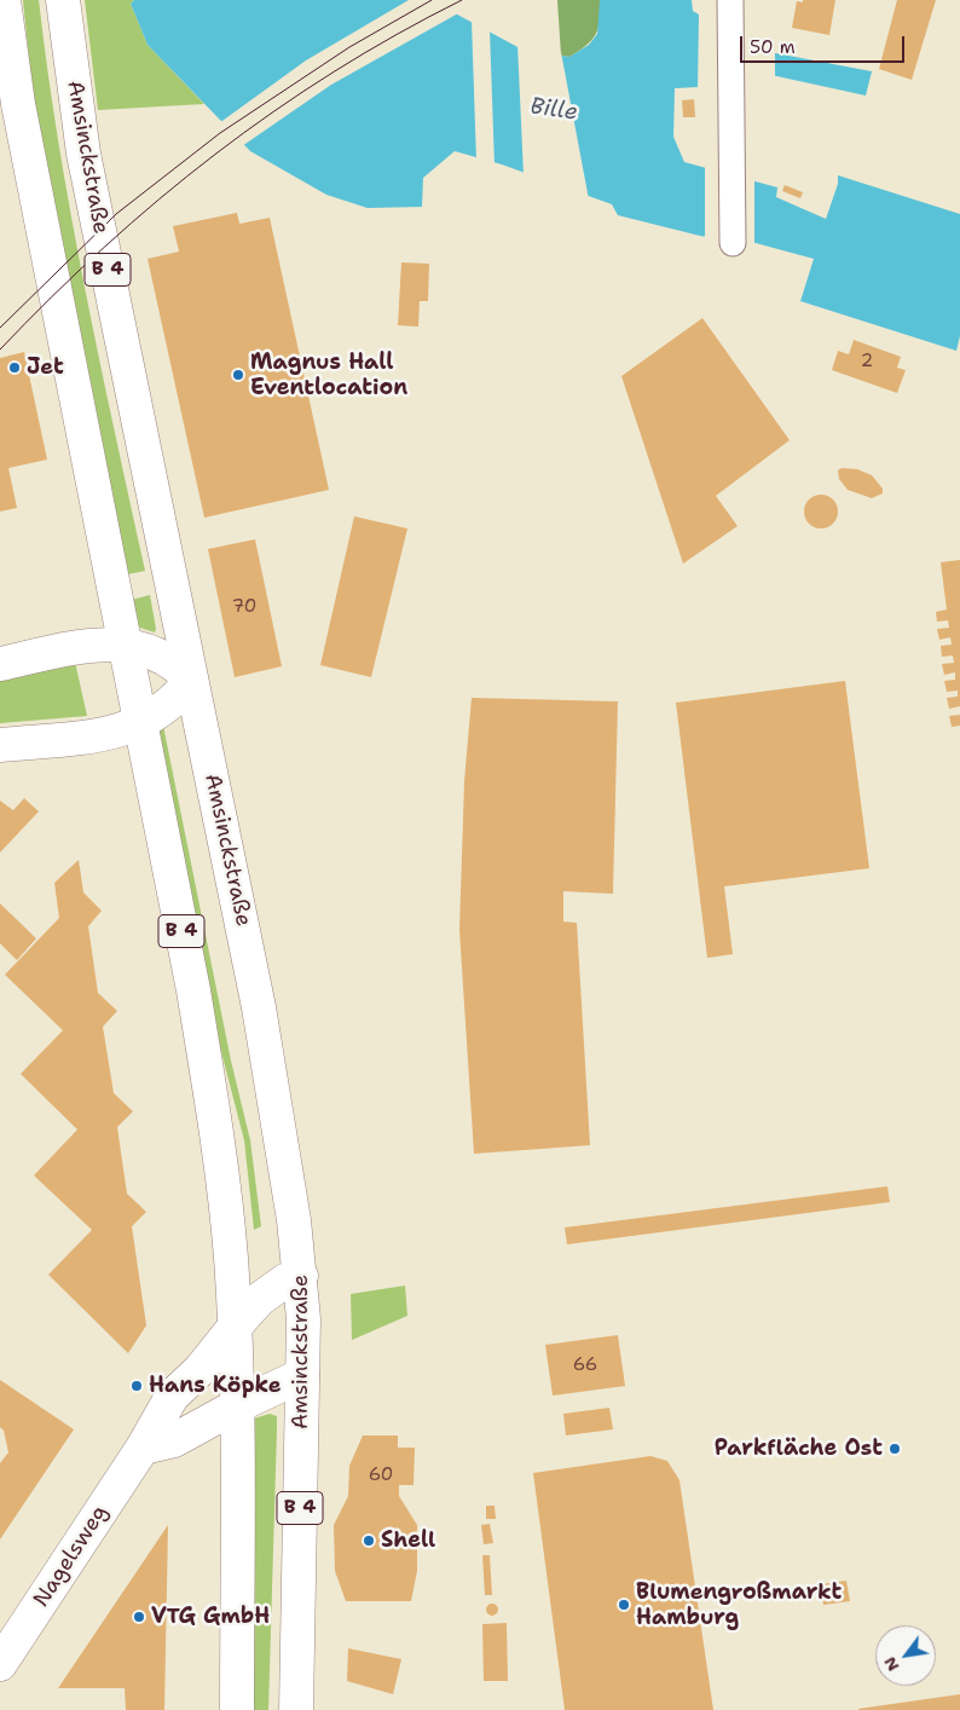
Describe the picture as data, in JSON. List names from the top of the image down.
{
  "streets": {
    "main road": ["Amsinckstraße", "B 4", "Nagelsweg"]
  },
  "crossings": [
    ["Amsinckstraße", "Nagelsweg"],
    ["B 4", "Nagelsweg"]
  ],
  "water": ["Bille"],
  "places": [
    "Jet",
    "Magnus Hall Eventlocation",
    "Hans Köpke",
    "Parkfläche Ost",
    "Shell",
    "Blumengroßmarkt Hamburg",
    "VTG GmbH"
  ],
  "house_numbers": [
    "2",
    "70",
    "66",
    "60"
  ],
  "scale_bar": "50 m",
  "north": "bottom left"
}
